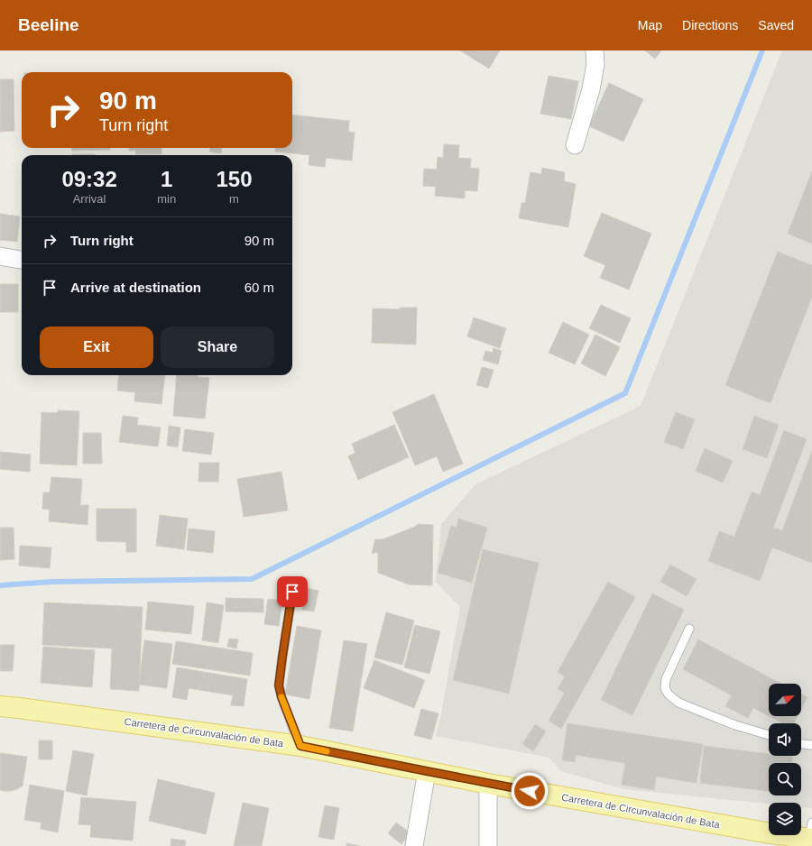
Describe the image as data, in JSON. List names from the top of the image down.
{
  "streets": {
    "main road": ["Carretera de Circunvalación de Bata"]
  },
  "north": "top right",
  "page": {
    "header": "Beeline",
    "nav": ["Map", "Directions", "Saved"],
    "turn": ["90 m", "Turn right"],
    "eta": [
      "09:32",
      "Arrival",
      "1",
      "min",
      "150",
      "m"
    ],
    "list": [
      {
        "name": "Turn right",
        "value": "90 m"
      },
      {
        "name": "Arrive at destination",
        "value": "60 m"
      }
    ],
    "buttons": ["Exit", "Share"]
  }
}
